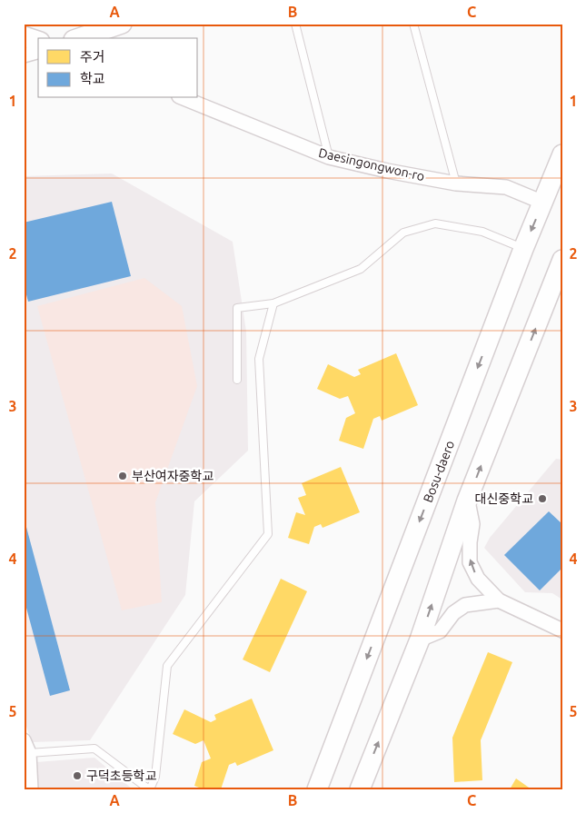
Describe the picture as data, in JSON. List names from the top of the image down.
{
  "streets": {
    "main road": ["Bosu-daero"],
    "street": ["Daesingongwon-ro"]
  },
  "crossings": [
    ["Daesingongwon-ro", "Bosu-daero"]
  ],
  "places": ["부산여자중학교", "대신중학교", "구덕초등학교"],
  "legend": ["주거", "학교"],
  "grid": {
    "columns": ["A", "B", "C"],
    "rows": [
      "1",
      "2",
      "3",
      "4",
      "5"
    ]
  }
}
